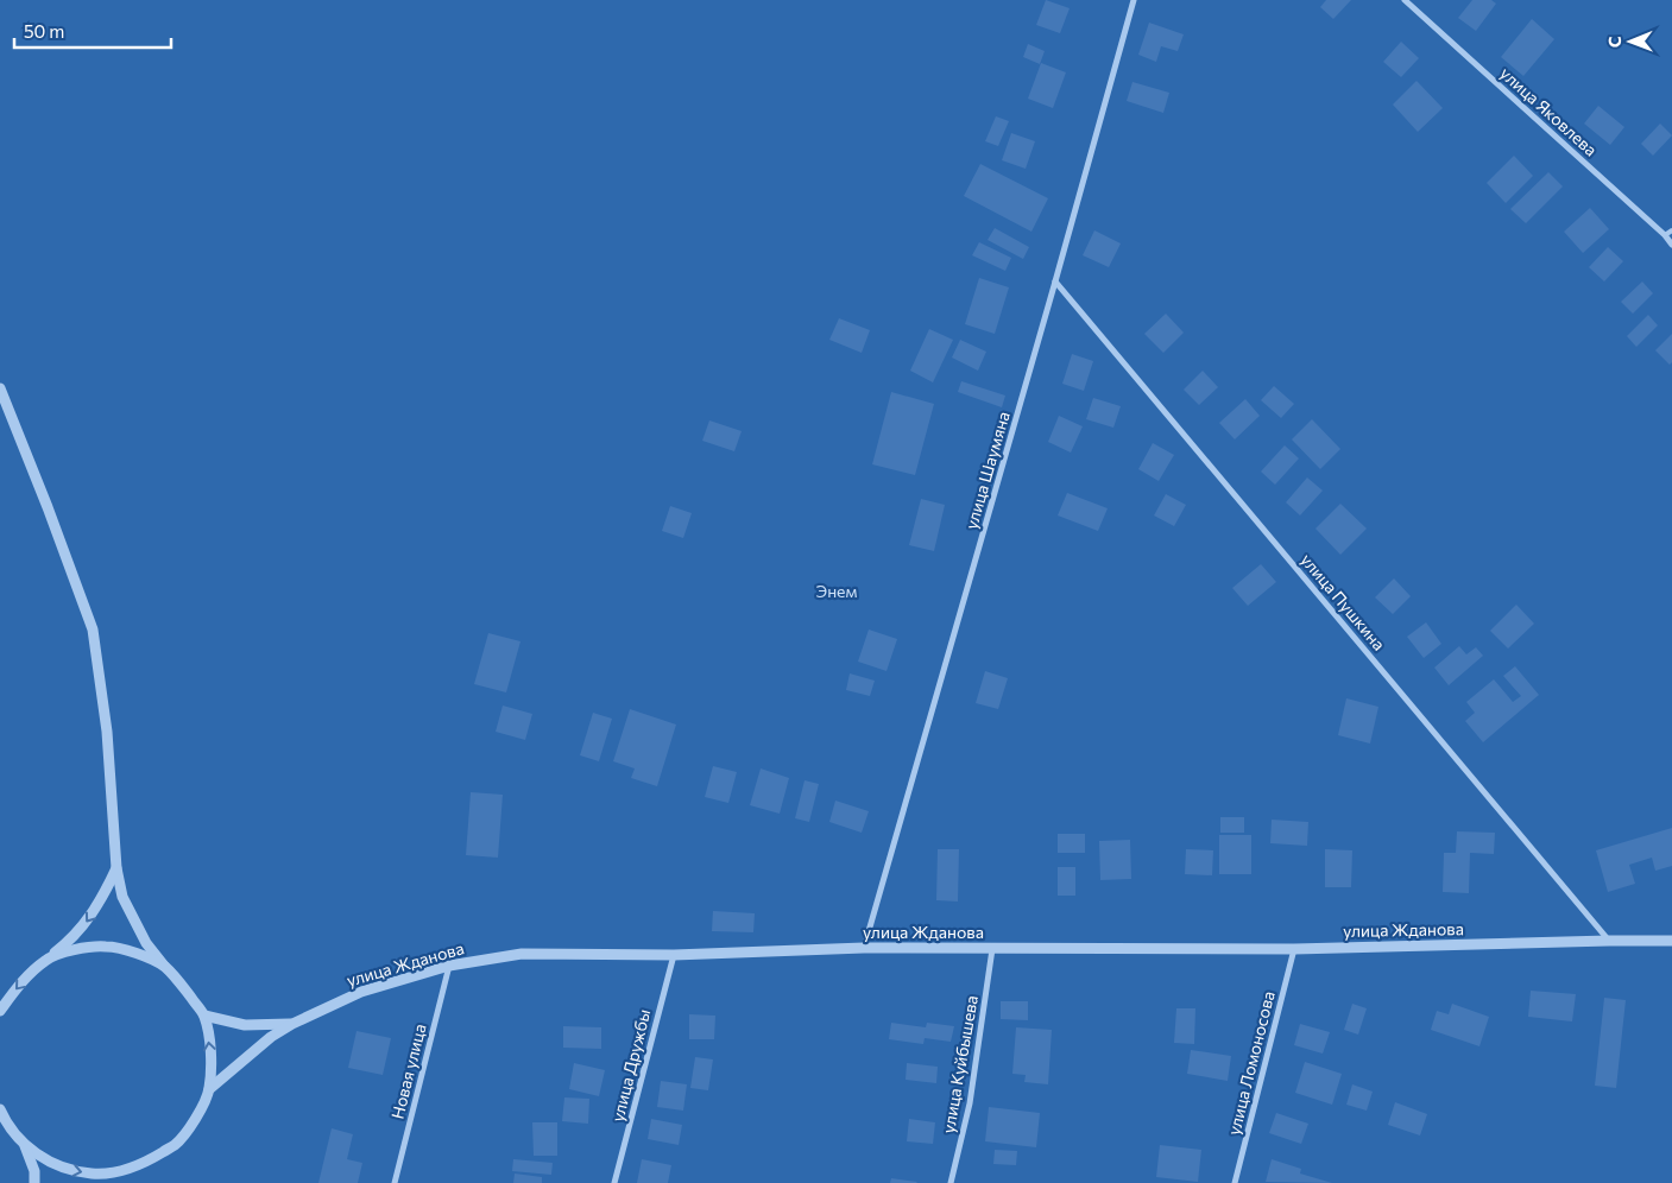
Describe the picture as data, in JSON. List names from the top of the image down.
{
  "streets": {
    "street": [
      "улица Яковлева",
      "улица Шаумяна",
      "улица Пушкина",
      "улица Жданова",
      "улица Ломоносова",
      "улица Куйбышева",
      "улица Дружбы",
      "Новая улица"
    ]
  },
  "crossings": [
    ["улица Шаумяна", "улица Пушкина"],
    ["улица Шаумяна", "улица Жданова"],
    ["улица Пушкина", "улица Жданова"],
    ["улица Жданова", "улица Ломоносова"],
    ["улица Жданова", "улица Куйбышева"],
    ["улица Жданова", "улица Дружбы"],
    ["улица Жданова", "Новая улица"]
  ],
  "parks": ["Энем"],
  "scale_bar": "50 m",
  "north": "left"
}
